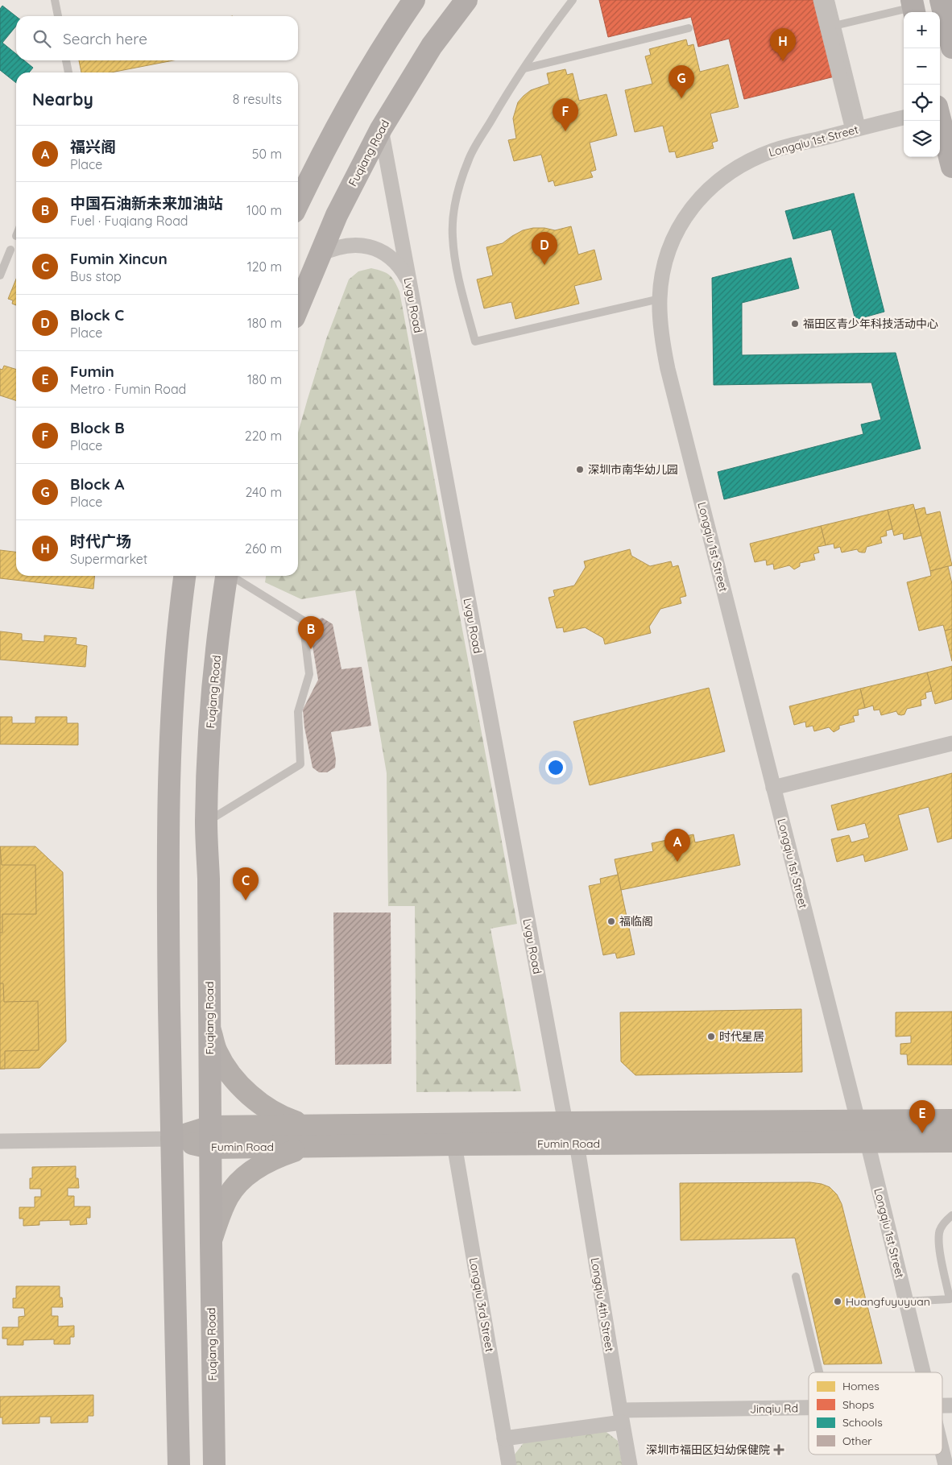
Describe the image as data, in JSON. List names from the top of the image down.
{
  "streets": {
    "main road": ["Fuqiang Road", "Fumin Road"],
    "street": [
      "Longqiu 1st Street",
      "Lvgu Road",
      "Longqiu 3rd Street",
      "Longqiu 4th Street",
      "Jinqiu Rd"
    ]
  },
  "crossings": [
    ["Longqiu 1st Street", "Fumin Road"],
    ["Fuqiang Road", "Lvgu Road"],
    ["Fuqiang Road", "Fumin Road"],
    ["Lvgu Road", "Fumin Road"],
    ["Fumin Road", "Longqiu 3rd Street"],
    ["Fumin Road", "Longqiu 4th Street"],
    ["Longqiu 3rd Street", "Jinqiu Rd"],
    ["Longqiu 4th Street", "Jinqiu Rd"]
  ],
  "places": {
    "other": [
      "福田区青少年科技活动中心",
      "深圳市南华幼儿园",
      "福临阁",
      "时代星居",
      "Huangfuyuyuan"
    ],
    "health": ["深圳市福田区妇幼保健院"]
  },
  "legend": [
    "Homes",
    "Shops",
    "Schools",
    "Other"
  ],
  "page": {
    "map_buttons": ["+", "−"],
    "search": "Search here",
    "pins": [
      "H",
      "G",
      "F",
      "D",
      "B",
      "A",
      "C",
      "E"
    ],
    "heading": ["Nearby", "8 results"],
    "list": [
      {
        "mark": "A",
        "name": "福兴阁",
        "note": "Place",
        "value": "50 m"
      },
      {
        "mark": "B",
        "name": "中国石油新未来加油站",
        "note": "Fuel · Fuqiang Road",
        "value": "100 m"
      },
      {
        "mark": "C",
        "name": "Fumin Xincun",
        "note": "Bus stop",
        "value": "120 m"
      },
      {
        "mark": "D",
        "name": "Block C",
        "note": "Place",
        "value": "180 m"
      },
      {
        "mark": "E",
        "name": "Fumin",
        "note": "Metro · Fumin Road",
        "value": "180 m"
      },
      {
        "mark": "F",
        "name": "Block B",
        "note": "Place",
        "value": "220 m"
      },
      {
        "mark": "G",
        "name": "Block A",
        "note": "Place",
        "value": "240 m"
      },
      {
        "mark": "H",
        "name": "时代广场",
        "note": "Supermarket",
        "value": "260 m"
      }
    ]
  }
}
